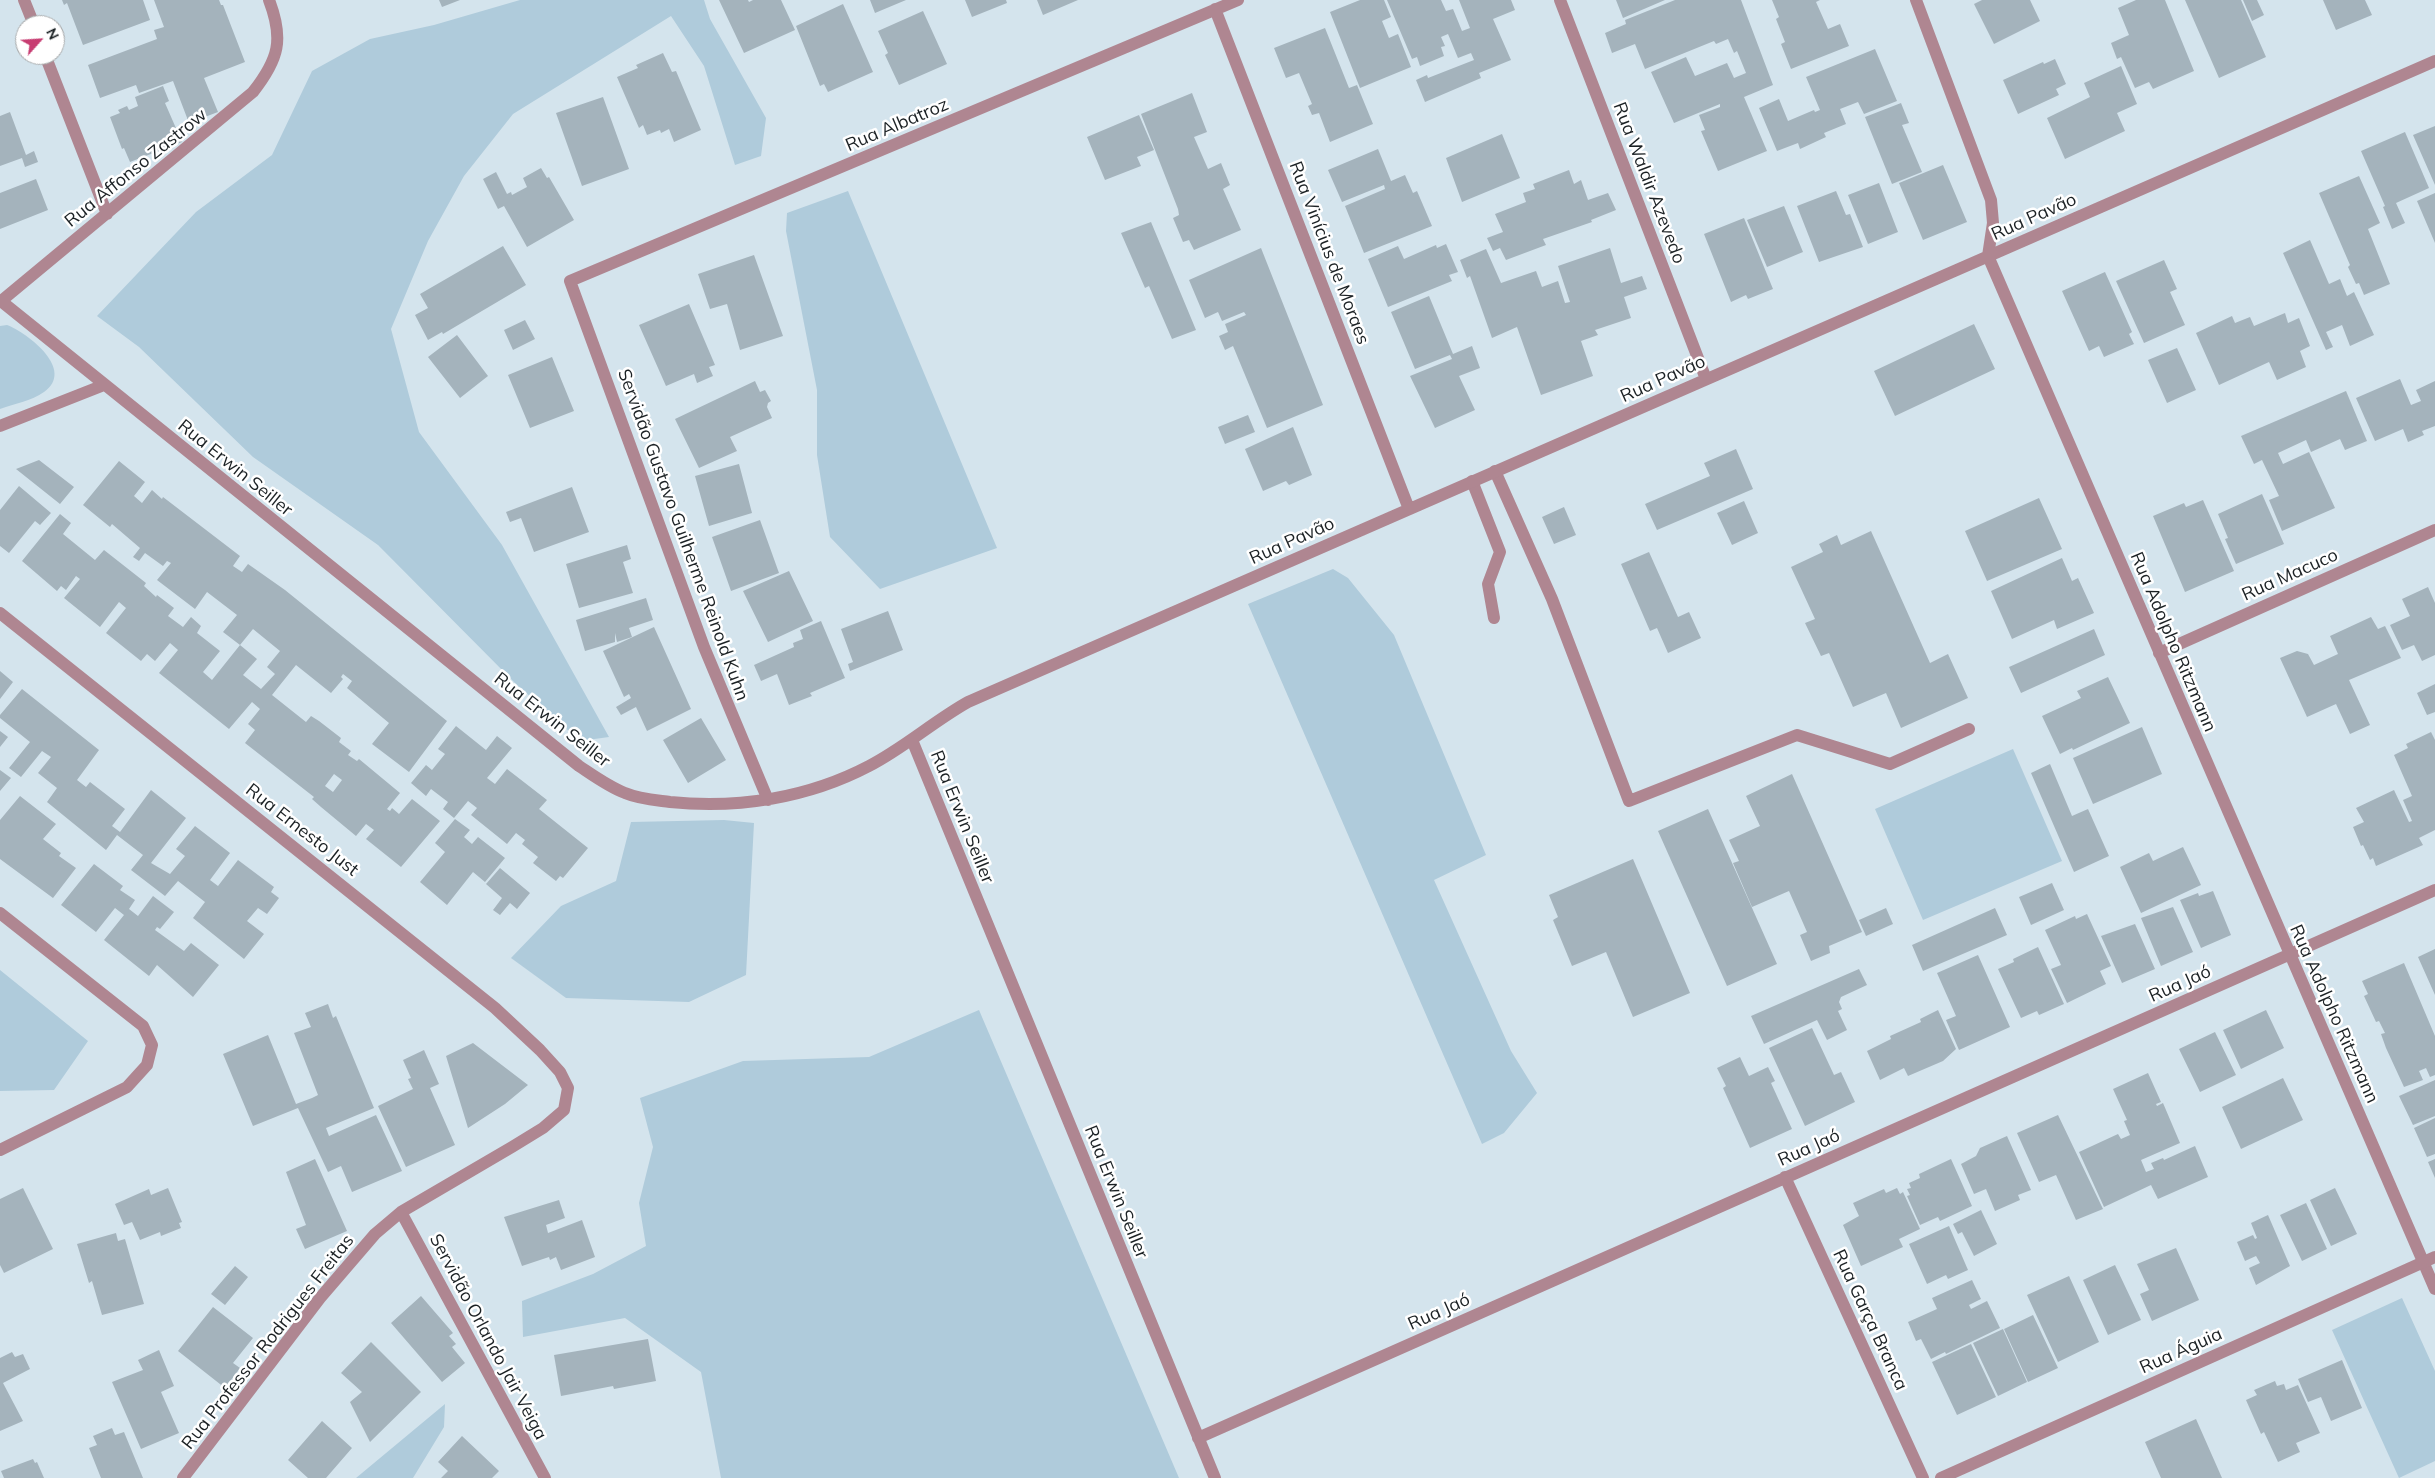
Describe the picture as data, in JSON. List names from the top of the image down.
{
  "streets": {
    "street": [
      "Rua Albatroz",
      "Rua Affonso Zastrow",
      "Rua Waldir Azevedo",
      "Rua Pavão",
      "Rua Vinícius de Moraes",
      "Rua Erwin Seiller",
      "Servidão Gustavo Guilherme Reinold Kuhn",
      "Rua Macuco",
      "Rua Adolpho Ritzmann",
      "Rua Ernesto Just",
      "Rua Jaó",
      "Rua Garça Branca",
      "Servidão Orlando Jair Veiga",
      "Rua Professor Rodrigues Freitas",
      "Rua Águia"
    ]
  },
  "crossings": [
    ["Rua Albatroz", "Rua Vinícius de Moraes"],
    ["Rua Albatroz", "Servidão Gustavo Guilherme Reinold Kuhn"],
    ["Rua Affonso Zastrow", "Rua Erwin Seiller"],
    ["Rua Waldir Azevedo", "Rua Pavão"],
    ["Rua Pavão", "Rua Vinícius de Moraes"],
    ["Rua Pavão", "Rua Erwin Seiller"],
    ["Rua Pavão", "Rua Adolpho Ritzmann"],
    ["Rua Erwin Seiller", "Servidão Gustavo Guilherme Reinold Kuhn"],
    ["Rua Erwin Seiller", "Rua Jaó"],
    ["Rua Macuco", "Rua Adolpho Ritzmann"],
    ["Rua Adolpho Ritzmann", "Rua Jaó"],
    ["Rua Adolpho Ritzmann", "Rua Águia"],
    ["Rua Ernesto Just", "Rua Professor Rodrigues Freitas"],
    ["Rua Jaó", "Rua Garça Branca"],
    ["Servidão Orlando Jair Veiga", "Rua Professor Rodrigues Freitas"]
  ],
  "north": "top right"
}
